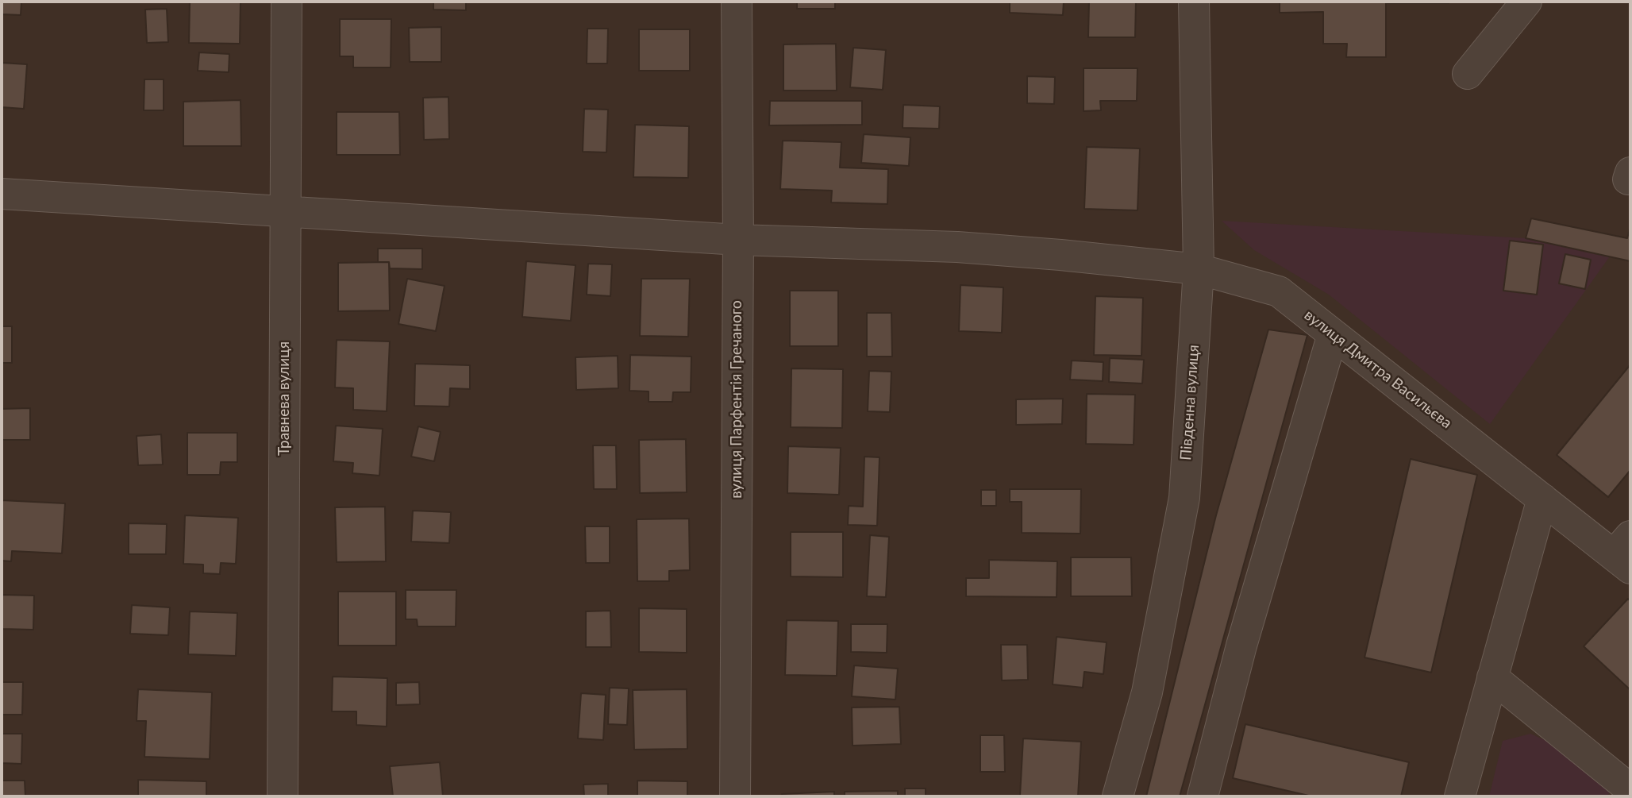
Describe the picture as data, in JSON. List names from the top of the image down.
{
  "streets": {
    "street": [
      "вулиця Дмитра Васильєва",
      "Травнева вулиця",
      "вулиця Парфентія Гречаного",
      "Південна вулиця"
    ]
  },
  "crossings": [
    ["вулиця Дмитра Васильєва", "Травнева вулиця"],
    ["вулиця Дмитра Васильєва", "вулиця Парфентія Гречаного"],
    ["вулиця Дмитра Васильєва", "Південна вулиця"]
  ]
}
